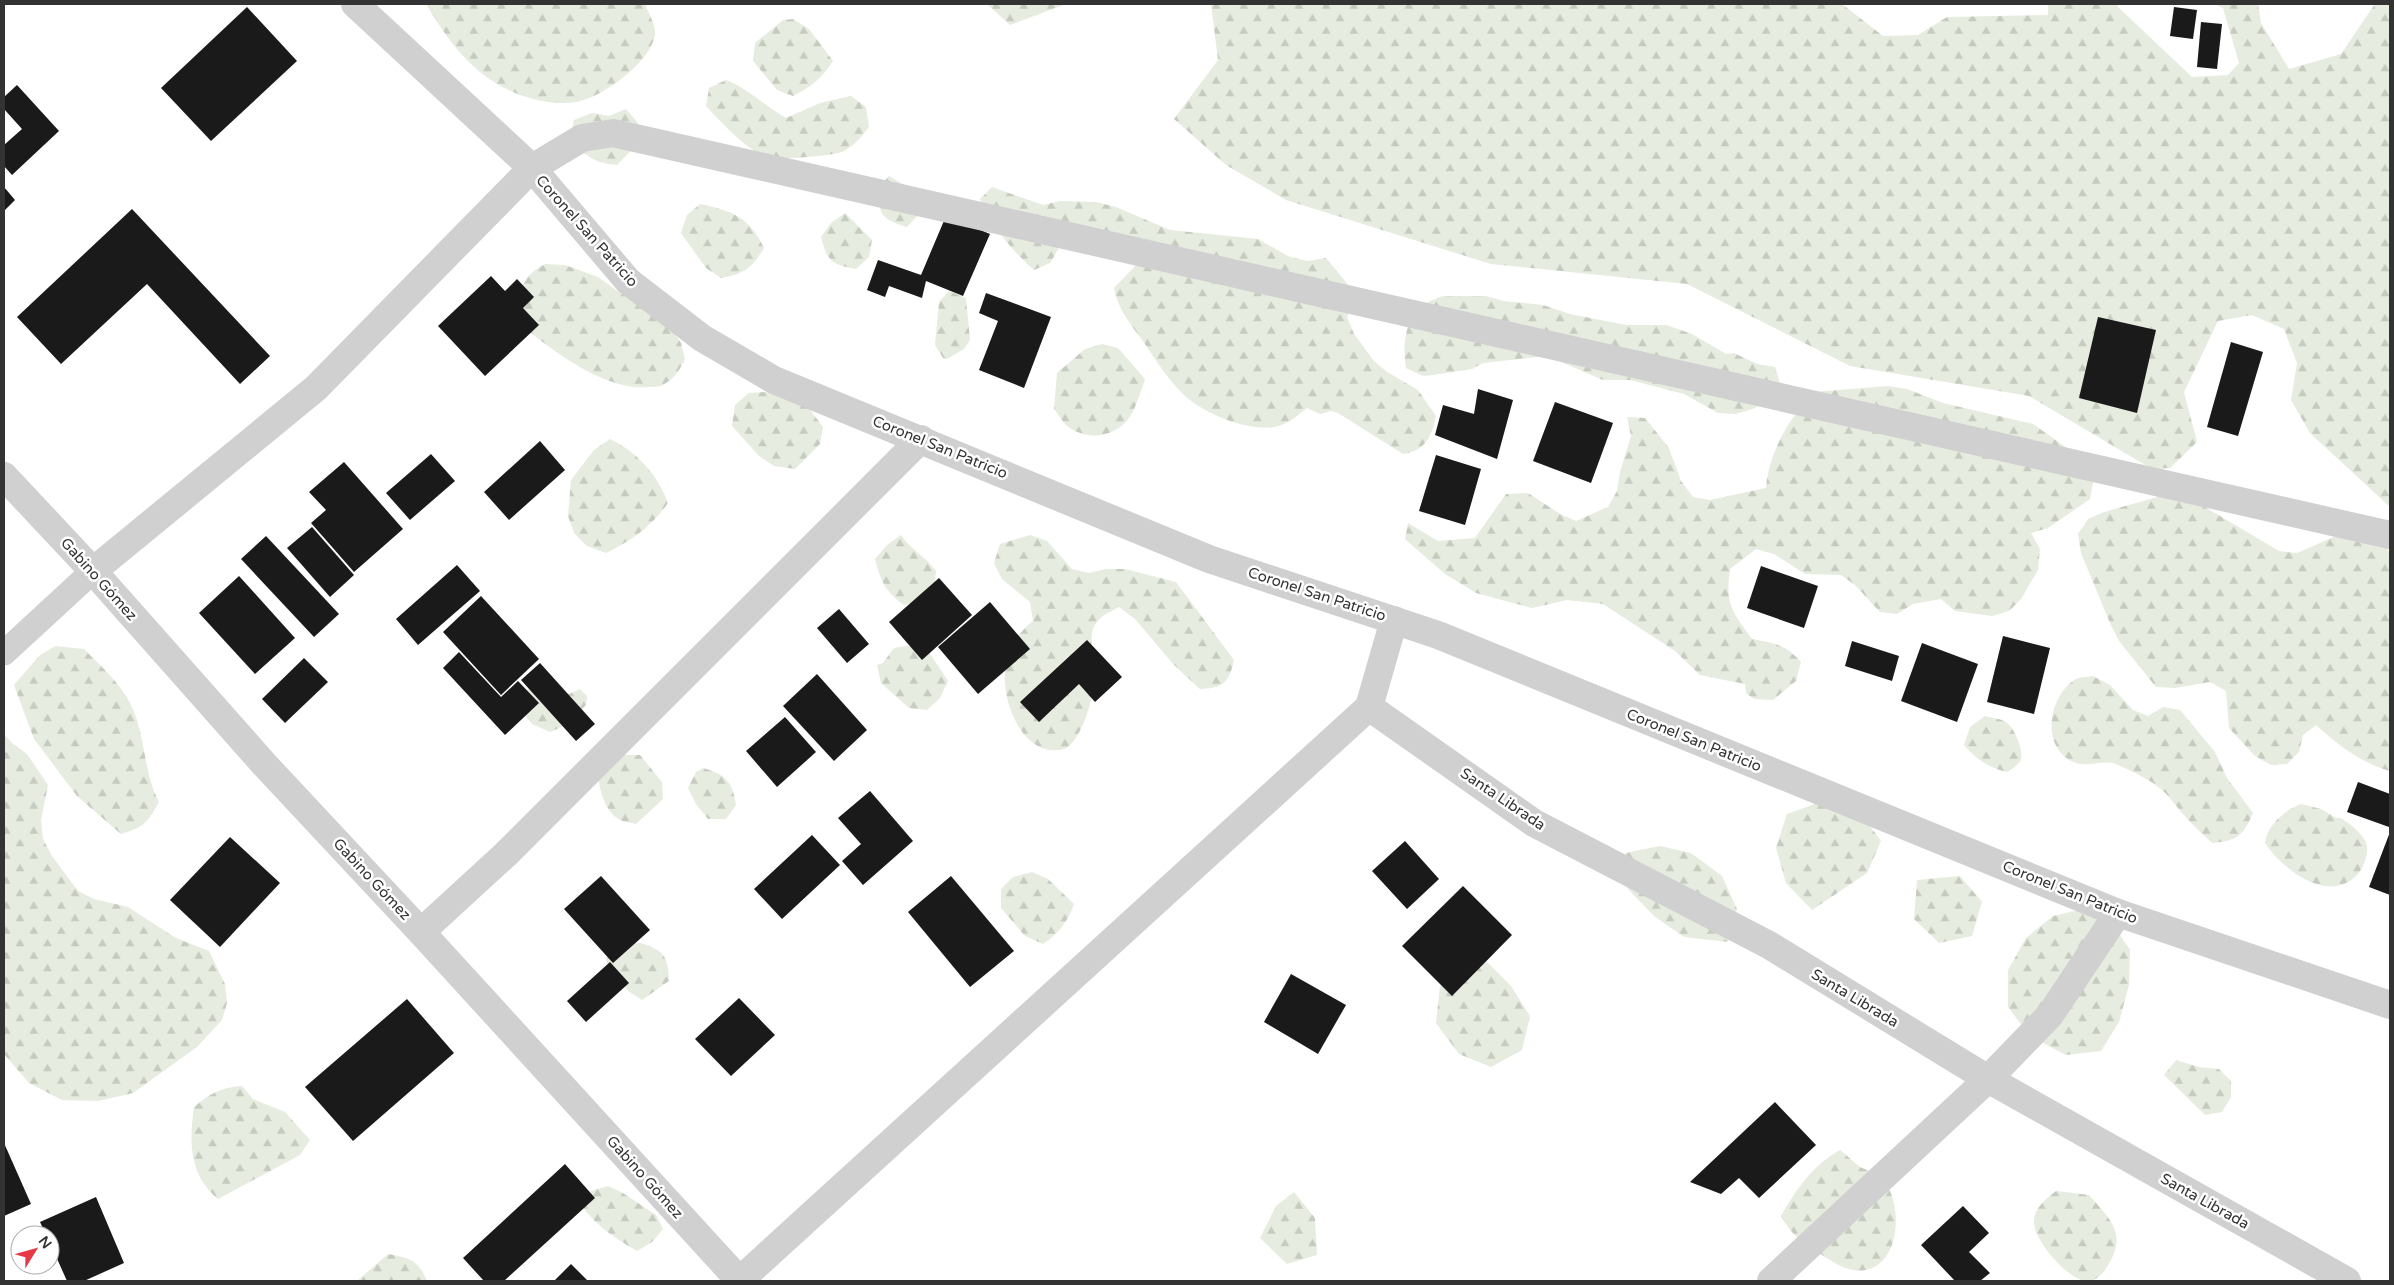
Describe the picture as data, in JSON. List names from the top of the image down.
{
  "streets": {
    "street": ["Coronel San Patricio", "Gabino Gómez", "Santa Librada"]
  },
  "north": "top right"
}
